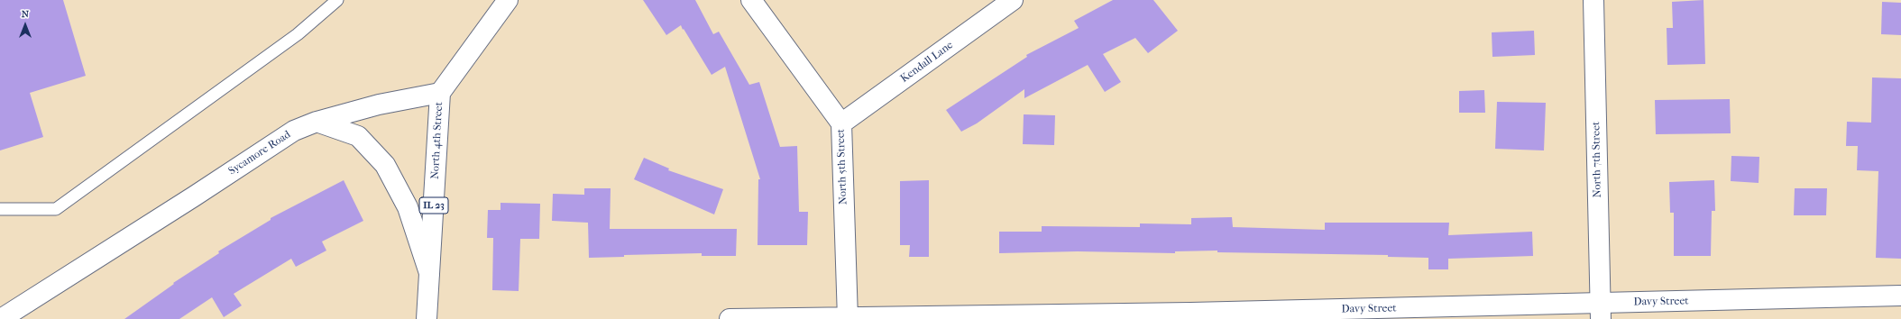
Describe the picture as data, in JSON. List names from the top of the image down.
{
  "streets": {
    "street": [
      "Kendall Lane",
      "North 4th Street",
      "Sycamore Road",
      "North 7th Street",
      "North 5th Street",
      "IL 23",
      "Davy Street"
    ]
  },
  "crossings": [
    ["Kendall Lane", "North 5th Street"],
    ["North 4th Street", "Sycamore Road"],
    ["North 7th Street", "Davy Street"],
    ["North 5th Street", "Davy Street"]
  ],
  "north": "top"
}
